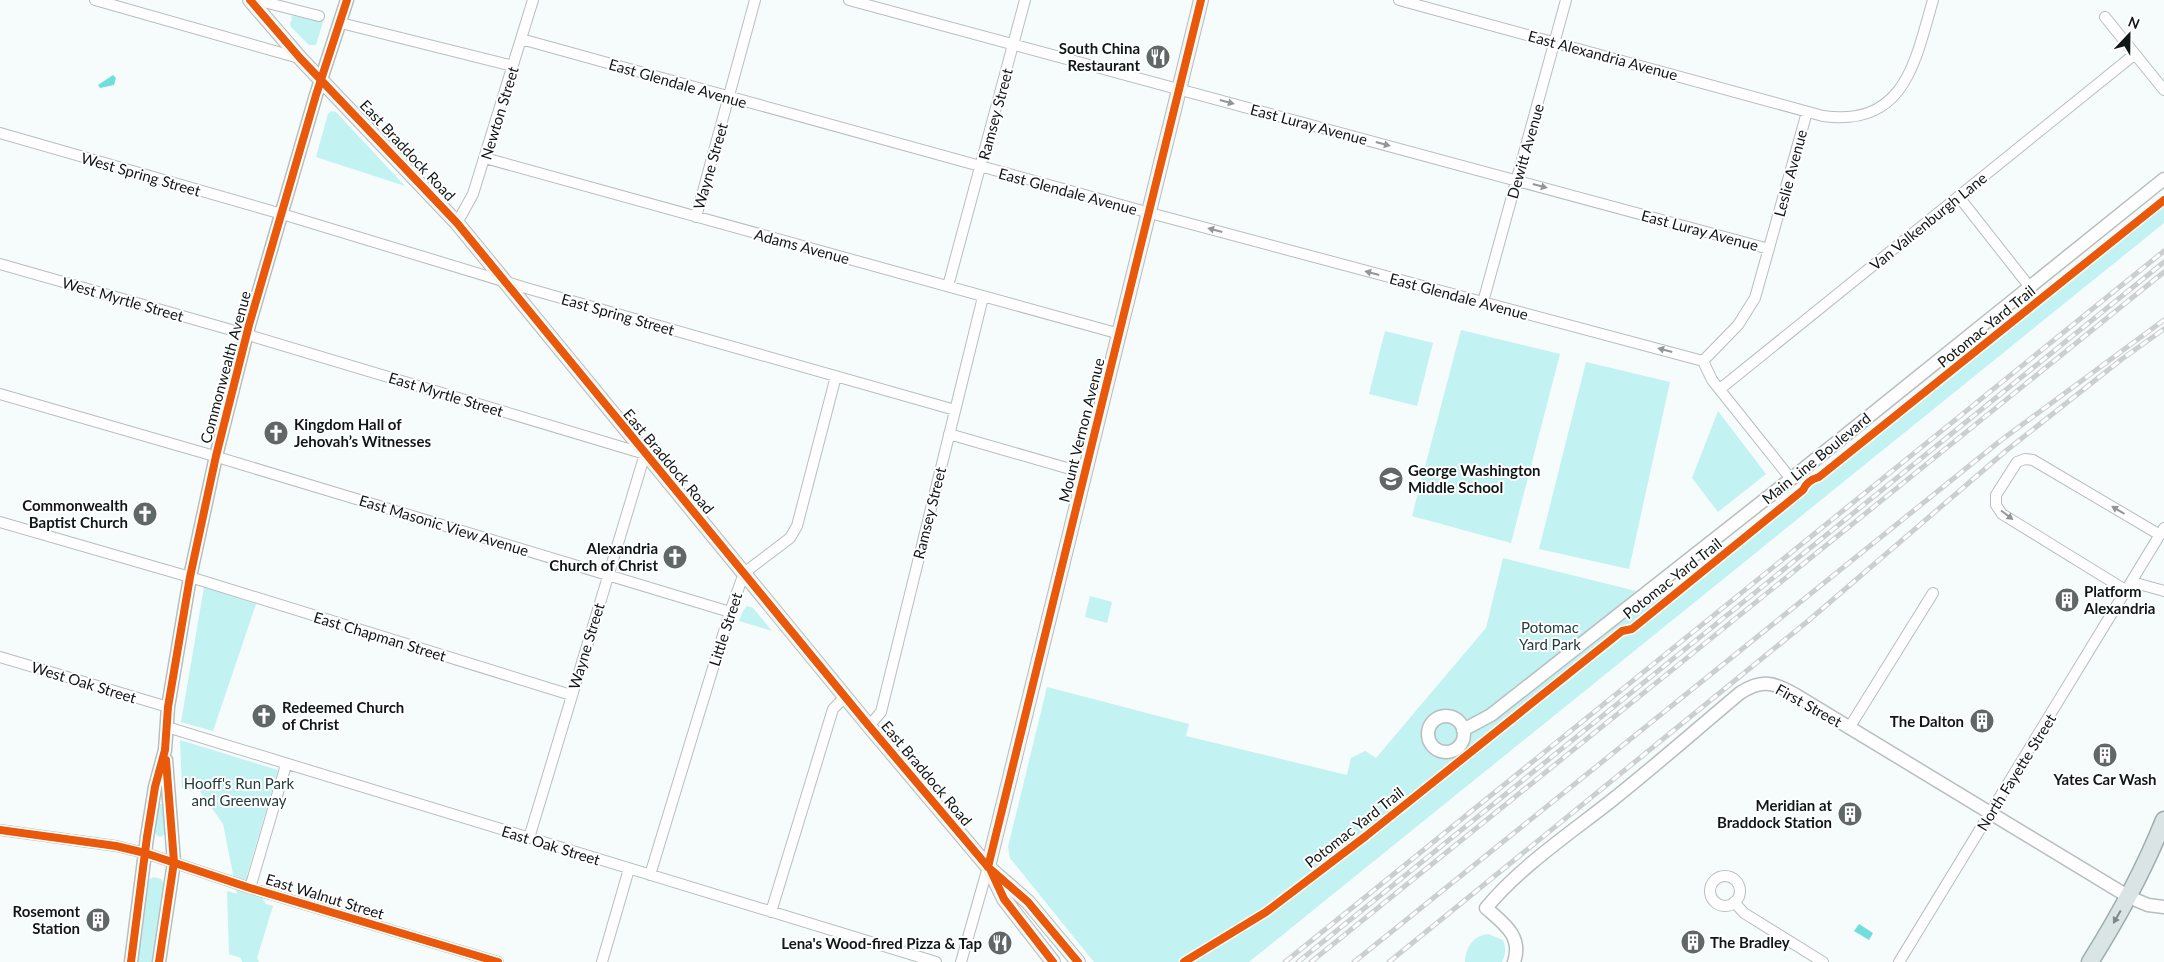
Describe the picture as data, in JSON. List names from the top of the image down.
{
  "streets": {
    "main road": ["East Braddock Road", "Mount Vernon Avenue"],
    "street": [
      "East Alexandria Avenue",
      "East Glendale Avenue",
      "Newton Street",
      "Ramsey Street",
      "East Luray Avenue",
      "Dewitt Avenue",
      "Wayne Street",
      "Leslie Avenue",
      "West Spring Street",
      "Van Valkenburgh Lane",
      "Adams Avenue",
      "West Myrtle Street",
      "East Spring Street",
      "Commonwealth Avenue",
      "East Myrtle Street",
      "Main Line Boulevard",
      "East Masonic View Avenue",
      "Little Street",
      "East Chapman Street",
      "West Oak Street",
      "First Street",
      "North Fayette Street",
      "East Oak Street",
      "East Walnut Street"
    ],
    "cycle path": ["Potomac Yard Trail"]
  },
  "crossings": [
    ["East Alexandria Avenue", "Dewitt Avenue"],
    ["East Alexandria Avenue", "Leslie Avenue"],
    ["East Glendale Avenue", "Newton Street"],
    ["East Glendale Avenue", "Ramsey Street"],
    ["East Glendale Avenue", "Dewitt Avenue"],
    ["East Glendale Avenue", "Wayne Street"],
    ["East Glendale Avenue", "Leslie Avenue"],
    ["East Glendale Avenue", "Mount Vernon Avenue"],
    ["Newton Street", "East Braddock Road"],
    ["Newton Street", "Adams Avenue"],
    ["Ramsey Street", "East Luray Avenue"],
    ["Ramsey Street", "East Braddock Road"],
    ["Ramsey Street", "Adams Avenue"],
    ["Ramsey Street", "East Spring Street"],
    ["East Luray Avenue", "Dewitt Avenue"],
    ["East Luray Avenue", "Leslie Avenue"],
    ["East Luray Avenue", "Mount Vernon Avenue"],
    ["East Braddock Road", "Wayne Street"],
    ["East Braddock Road", "East Spring Street"],
    ["East Braddock Road", "Commonwealth Avenue"],
    ["East Braddock Road", "East Myrtle Street"],
    ["East Braddock Road", "Mount Vernon Avenue"],
    ["East Braddock Road", "Little Street"],
    ["Wayne Street", "Adams Avenue"],
    ["Wayne Street", "East Myrtle Street"],
    ["Wayne Street", "East Masonic View Avenue"],
    ["Wayne Street", "East Chapman Street"],
    ["Wayne Street", "East Oak Street"],
    ["West Spring Street", "East Spring Street"],
    ["West Spring Street", "Commonwealth Avenue"],
    ["Adams Avenue", "Mount Vernon Avenue"],
    ["West Myrtle Street", "Commonwealth Avenue"],
    ["West Myrtle Street", "East Myrtle Street"],
    ["East Spring Street", "Commonwealth Avenue"],
    ["East Spring Street", "Little Street"],
    ["Commonwealth Avenue", "East Myrtle Street"],
    ["Commonwealth Avenue", "East Masonic View Avenue"],
    ["Commonwealth Avenue", "East Chapman Street"],
    ["Commonwealth Avenue", "West Oak Street"],
    ["Commonwealth Avenue", "East Oak Street"],
    ["Commonwealth Avenue", "East Walnut Street"],
    ["East Masonic View Avenue", "Little Street"],
    ["Little Street", "East Oak Street"],
    ["First Street", "North Fayette Street"]
  ],
  "one_way": ["East Glendale Avenue", "East Luray Avenue"],
  "parks": ["Potomac Yard Park", "Hooff's Run Park and Greenway"],
  "places": {
    "restaurant": ["South China Restaurant", "Lena's Wood-fired Pizza & Tap"],
    "church": [
      "Kingdom Hall of Jehovah’s Witnesses",
      "Commonwealth Baptist Church",
      "Alexandria Church of Christ",
      "Redeemed Church of Christ"
    ],
    "school or university": ["George Washington Middle School"],
    "building": [
      "Platform Alexandria",
      "The Dalton",
      "Yates Car Wash",
      "Meridian at Braddock Station",
      "Rosemont Station",
      "The Bradley"
    ]
  },
  "north": "top"
}
